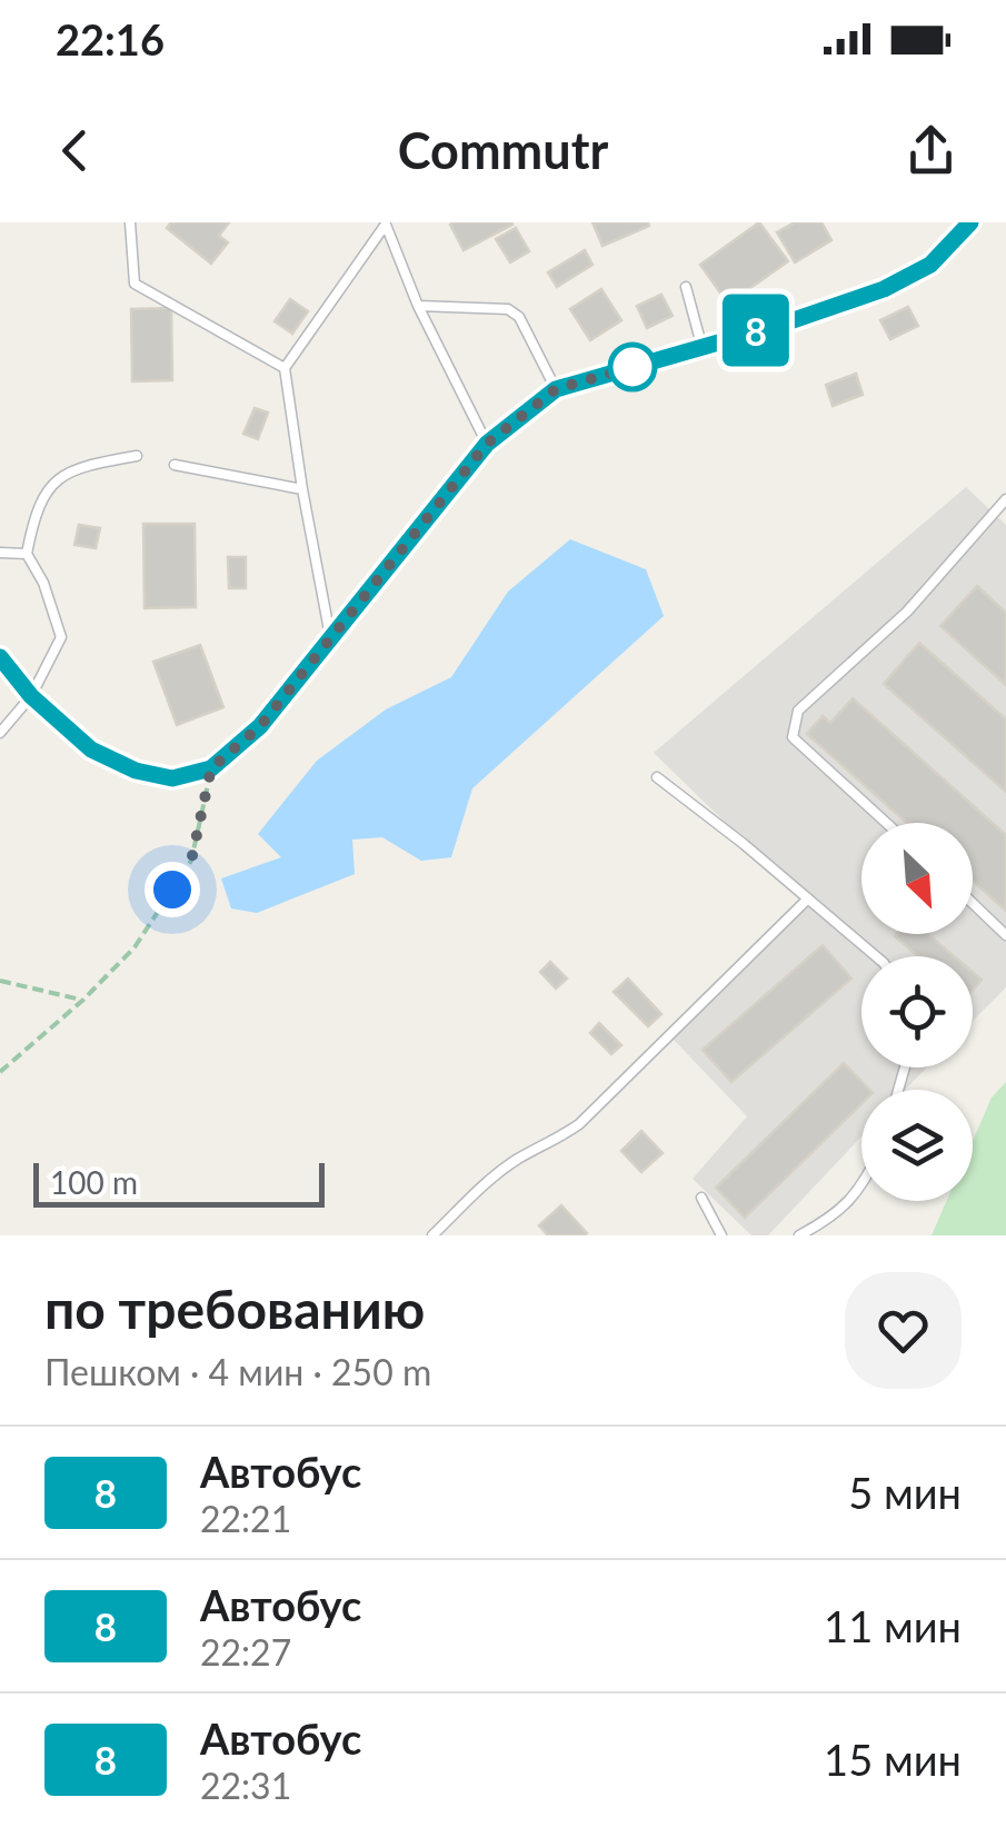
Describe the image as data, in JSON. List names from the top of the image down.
{
  "lines": ["bus line 8"],
  "scale_bar": "100 m",
  "north": "bottom right",
  "page": {
    "status": "22:16",
    "header": "Commutr",
    "on_map": "8",
    "scale": "100 m",
    "heading": ["по требованию", "Пешком · 4 мин · 250 m"],
    "list": [
      {
        "mark": "8",
        "name": "Автобус",
        "note": "22:21",
        "value": "5 мин"
      },
      {
        "mark": "8",
        "name": "Автобус",
        "note": "22:27",
        "value": "11 мин"
      },
      {
        "mark": "8",
        "name": "Автобус",
        "note": "22:31",
        "value": "15 мин"
      }
    ]
  }
}
